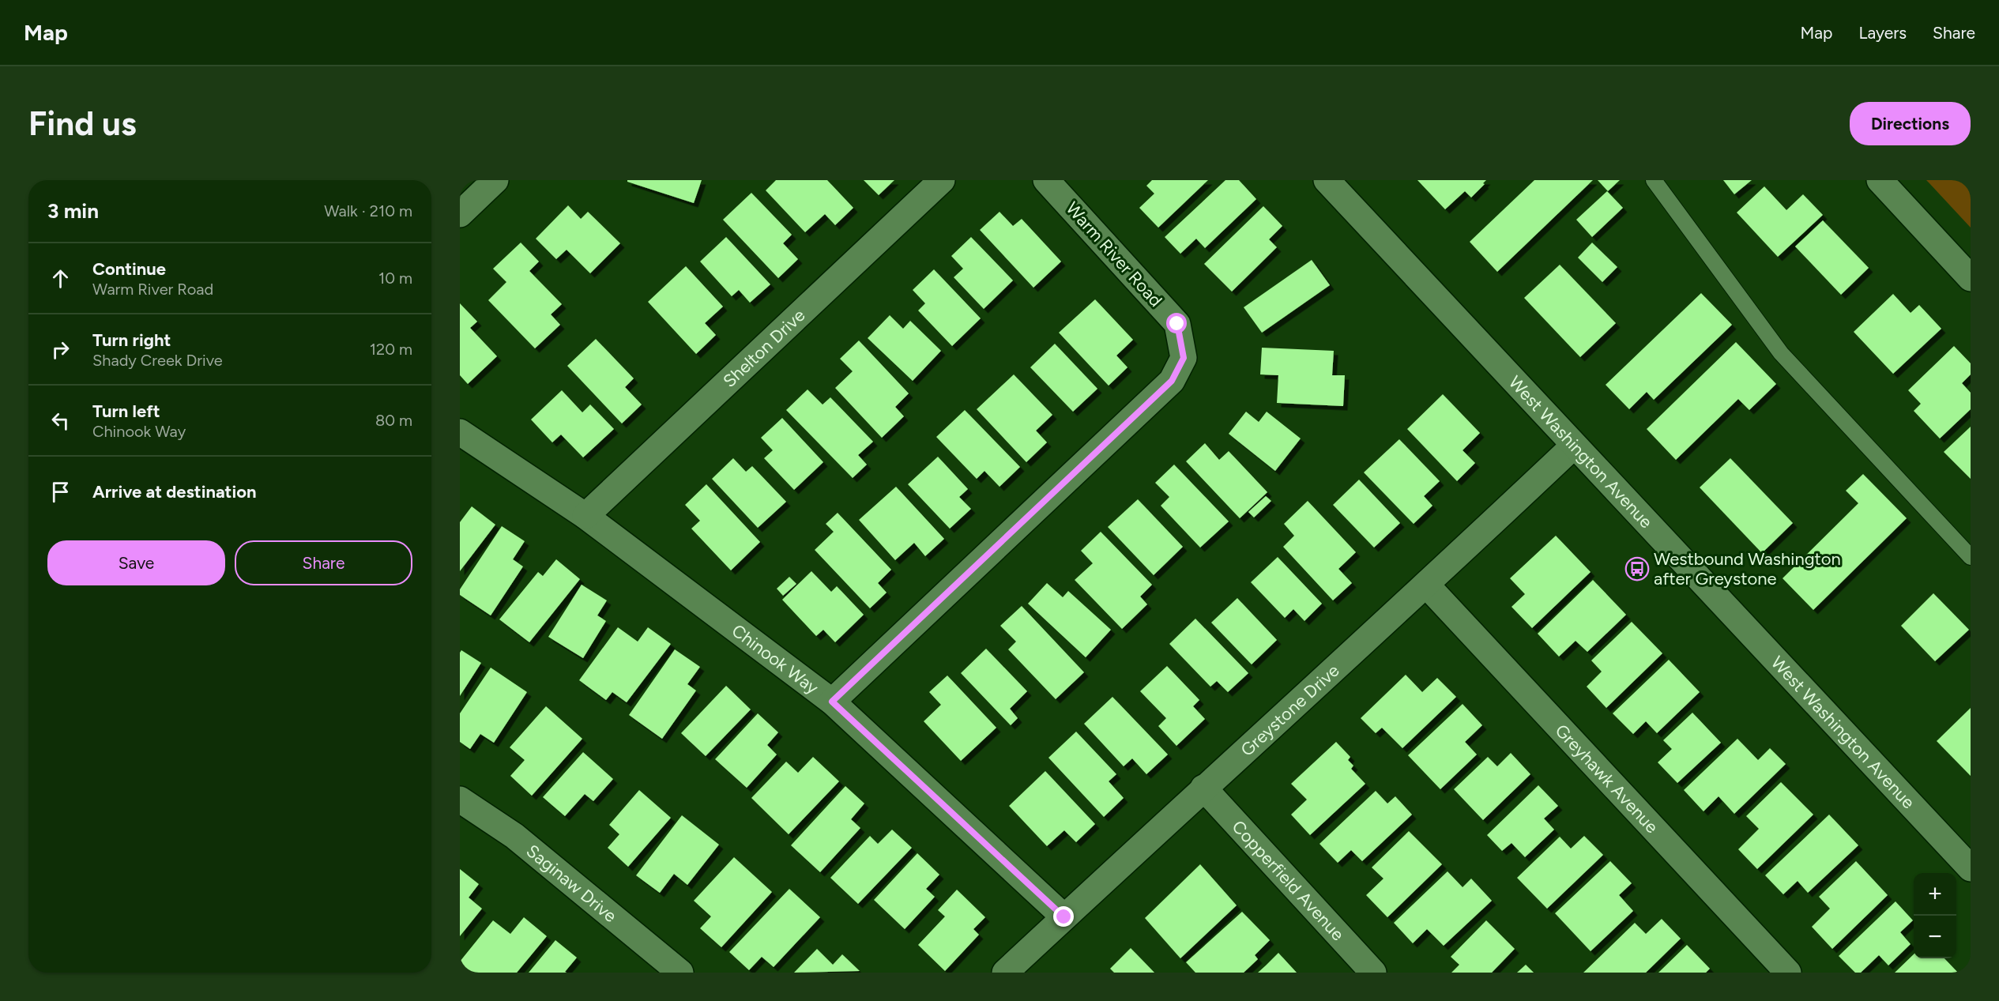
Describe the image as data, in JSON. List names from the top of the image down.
{
  "streets": {
    "street": [
      "Warm River Road",
      "Shelton Drive",
      "West Washington Avenue",
      "Chinook Way",
      "Greystone Drive",
      "Greyhawk Avenue",
      "Copperfield Avenue",
      "Saginaw Drive"
    ]
  },
  "crossings": [
    ["Warm River Road", "Chinook Way"],
    ["Shelton Drive", "Chinook Way"],
    ["West Washington Avenue", "Greystone Drive"],
    ["Chinook Way", "Greystone Drive"],
    ["Greystone Drive", "Greyhawk Avenue"],
    ["Greystone Drive", "Copperfield Avenue"]
  ],
  "places": {
    "bus stop": ["Westbound Washington after Greystone"]
  },
  "page": {
    "header": "Map",
    "nav": ["Map", "Layers", "Share"],
    "buttons": [
      "Directions",
      ["Save", "Share"]
    ],
    "title": "Find us",
    "heading": ["3 min", "Walk · 210 m"],
    "list": [
      ["Continue", "Warm River Road", "10 m"],
      ["Turn right", "Shady Creek Drive", "120 m"],
      ["Turn left", "Chinook Way", "80 m"],
      "Arrive at destination"
    ],
    "map_buttons": ["+", "−"]
  }
}
